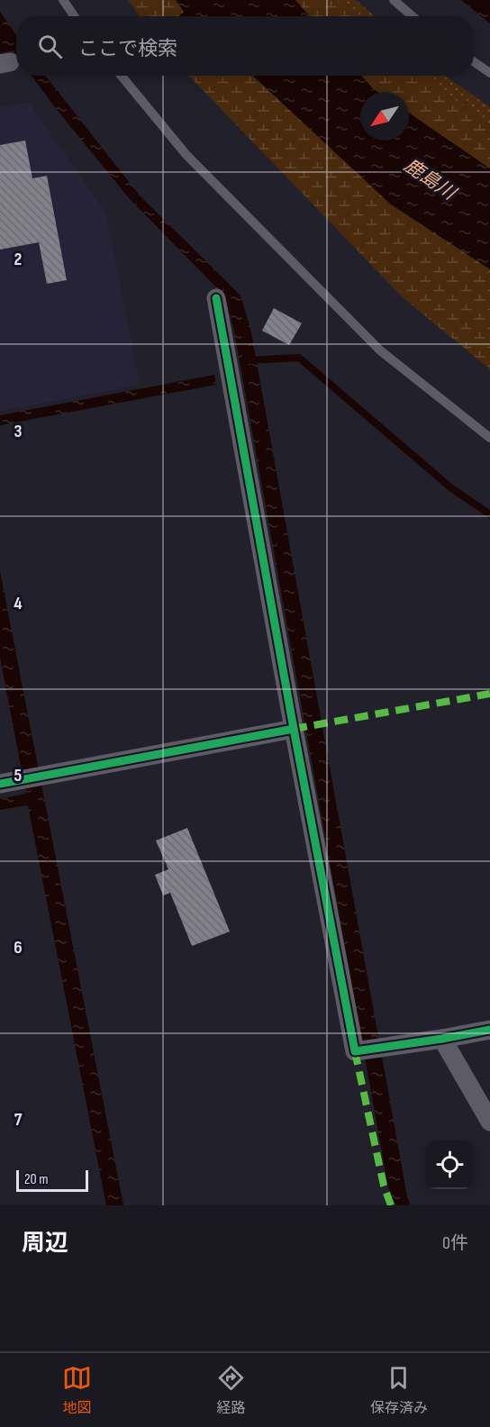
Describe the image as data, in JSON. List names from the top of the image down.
{
  "water": ["鹿島川"],
  "scale_bar": "20 m",
  "north": "bottom left",
  "page": {
    "search": "ここで検索",
    "scale": "20 m",
    "heading": ["周辺", "0件"],
    "nav": ["地図", "経路", "保存済み"]
  },
  "grid": {
    "rows": [
      "2",
      "3",
      "4",
      "5",
      "6",
      "7"
    ]
  }
}
